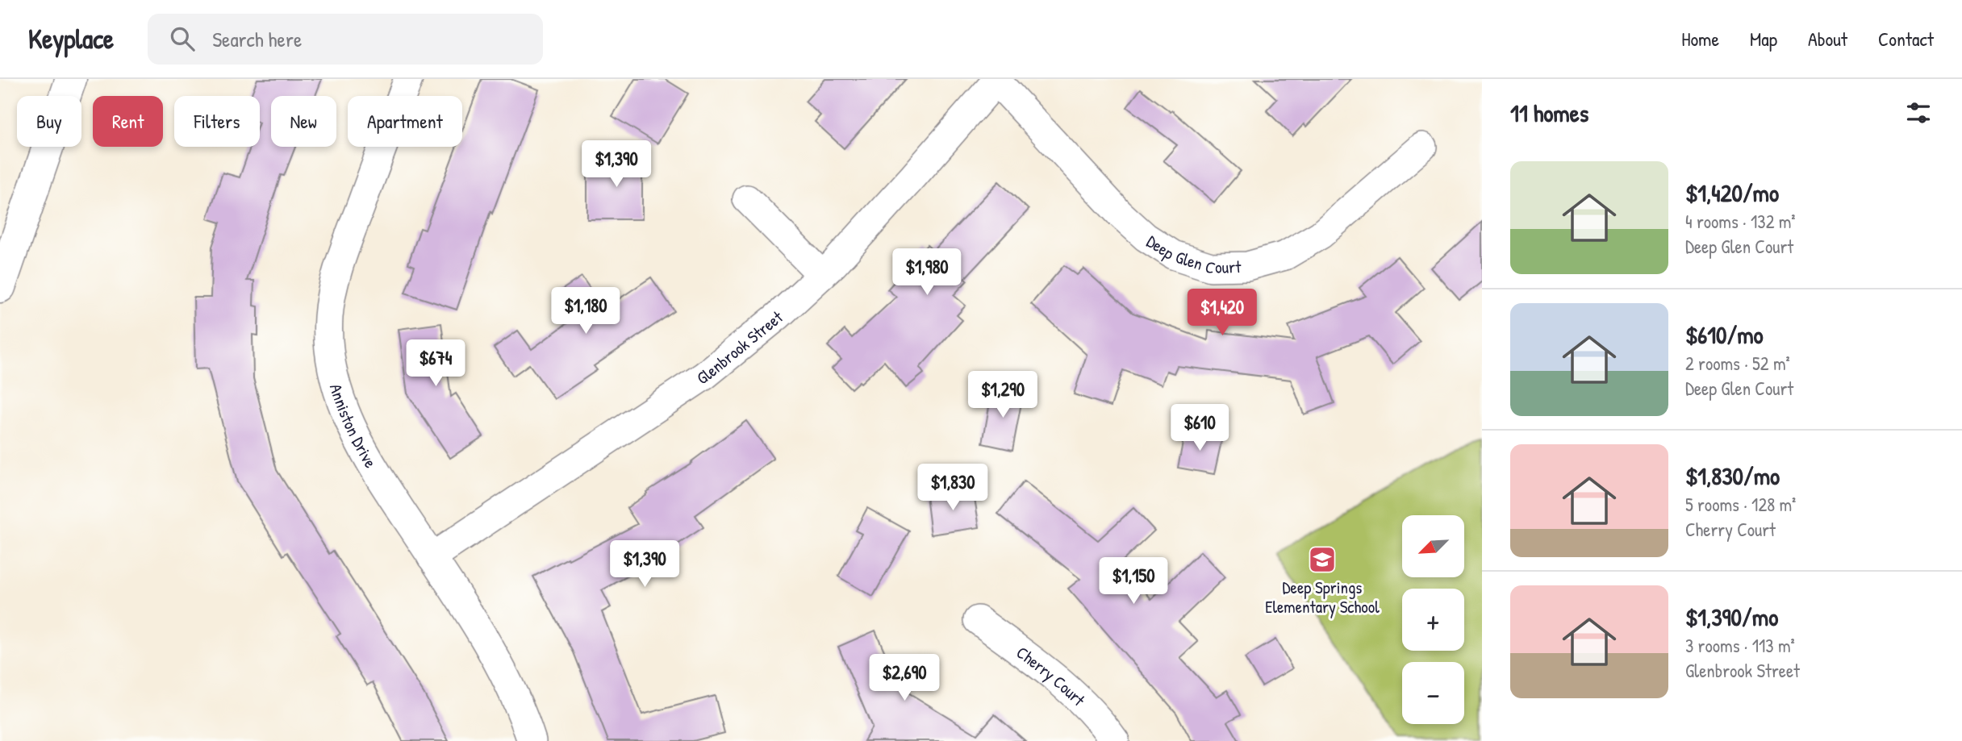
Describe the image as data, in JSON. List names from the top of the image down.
{
  "streets": {
    "street": [
      "Deep Glen Court",
      "Glenbrook Street",
      "Anniston Drive",
      "Cherry Court"
    ]
  },
  "crossings": [
    ["Deep Glen Court", "Glenbrook Street"],
    ["Glenbrook Street", "Anniston Drive"]
  ],
  "places": {
    "school or university": ["Deep Springs Elementary School"]
  },
  "north": "bottom left",
  "page": {
    "header": "Keyplace",
    "search": "Search here",
    "nav": [
      "Home",
      "Map",
      "About",
      "Contact"
    ],
    "heading": "11 homes",
    "chip": [
      "Buy",
      "Rent",
      "Filters",
      "New",
      "Apartment"
    ],
    "price": [
      "$1,390",
      "$1,980",
      "$1,180",
      "$1,420",
      "$674",
      "$1,290",
      "$610",
      "$1,830",
      "$1,390",
      "$1,150",
      "$2,690"
    ],
    "list": [
      {
        "name": "$1,420/mo",
        "note": "4 rooms · 132 m² · Deep Glen Court"
      },
      {
        "name": "$610/mo",
        "note": "2 rooms · 52 m² · Deep Glen Court"
      },
      {
        "name": "$1,830/mo",
        "note": "5 rooms · 128 m² · Cherry Court"
      },
      {
        "name": "$1,390/mo",
        "note": "3 rooms · 113 m² · Glenbrook Street"
      }
    ],
    "map_buttons": ["+", "−"]
  }
}
